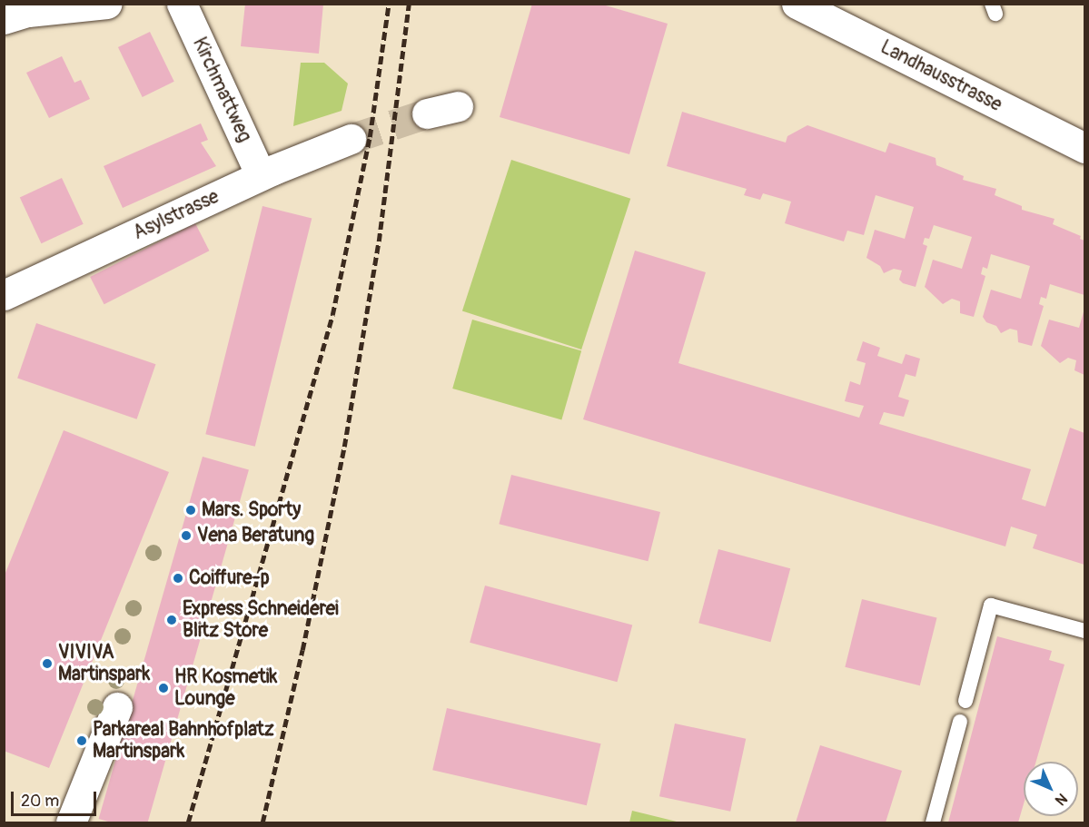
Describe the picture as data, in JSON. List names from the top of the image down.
{
  "streets": {
    "street": ["Landhausstrasse", "Kirchmattweg", "Asylstrasse"]
  },
  "crossings": [
    ["Kirchmattweg", "Asylstrasse"]
  ],
  "places": [
    "Mars. Sporty",
    "Vena Beratung",
    "Coiffure-p",
    "Express Schneiderei Blitz Store",
    "VIVIVA Martinspark",
    "HR Kosmetik Lounge",
    "Parkareal Bahnhofplatz Martinspark"
  ],
  "scale_bar": "20 m",
  "north": "bottom right"
}
